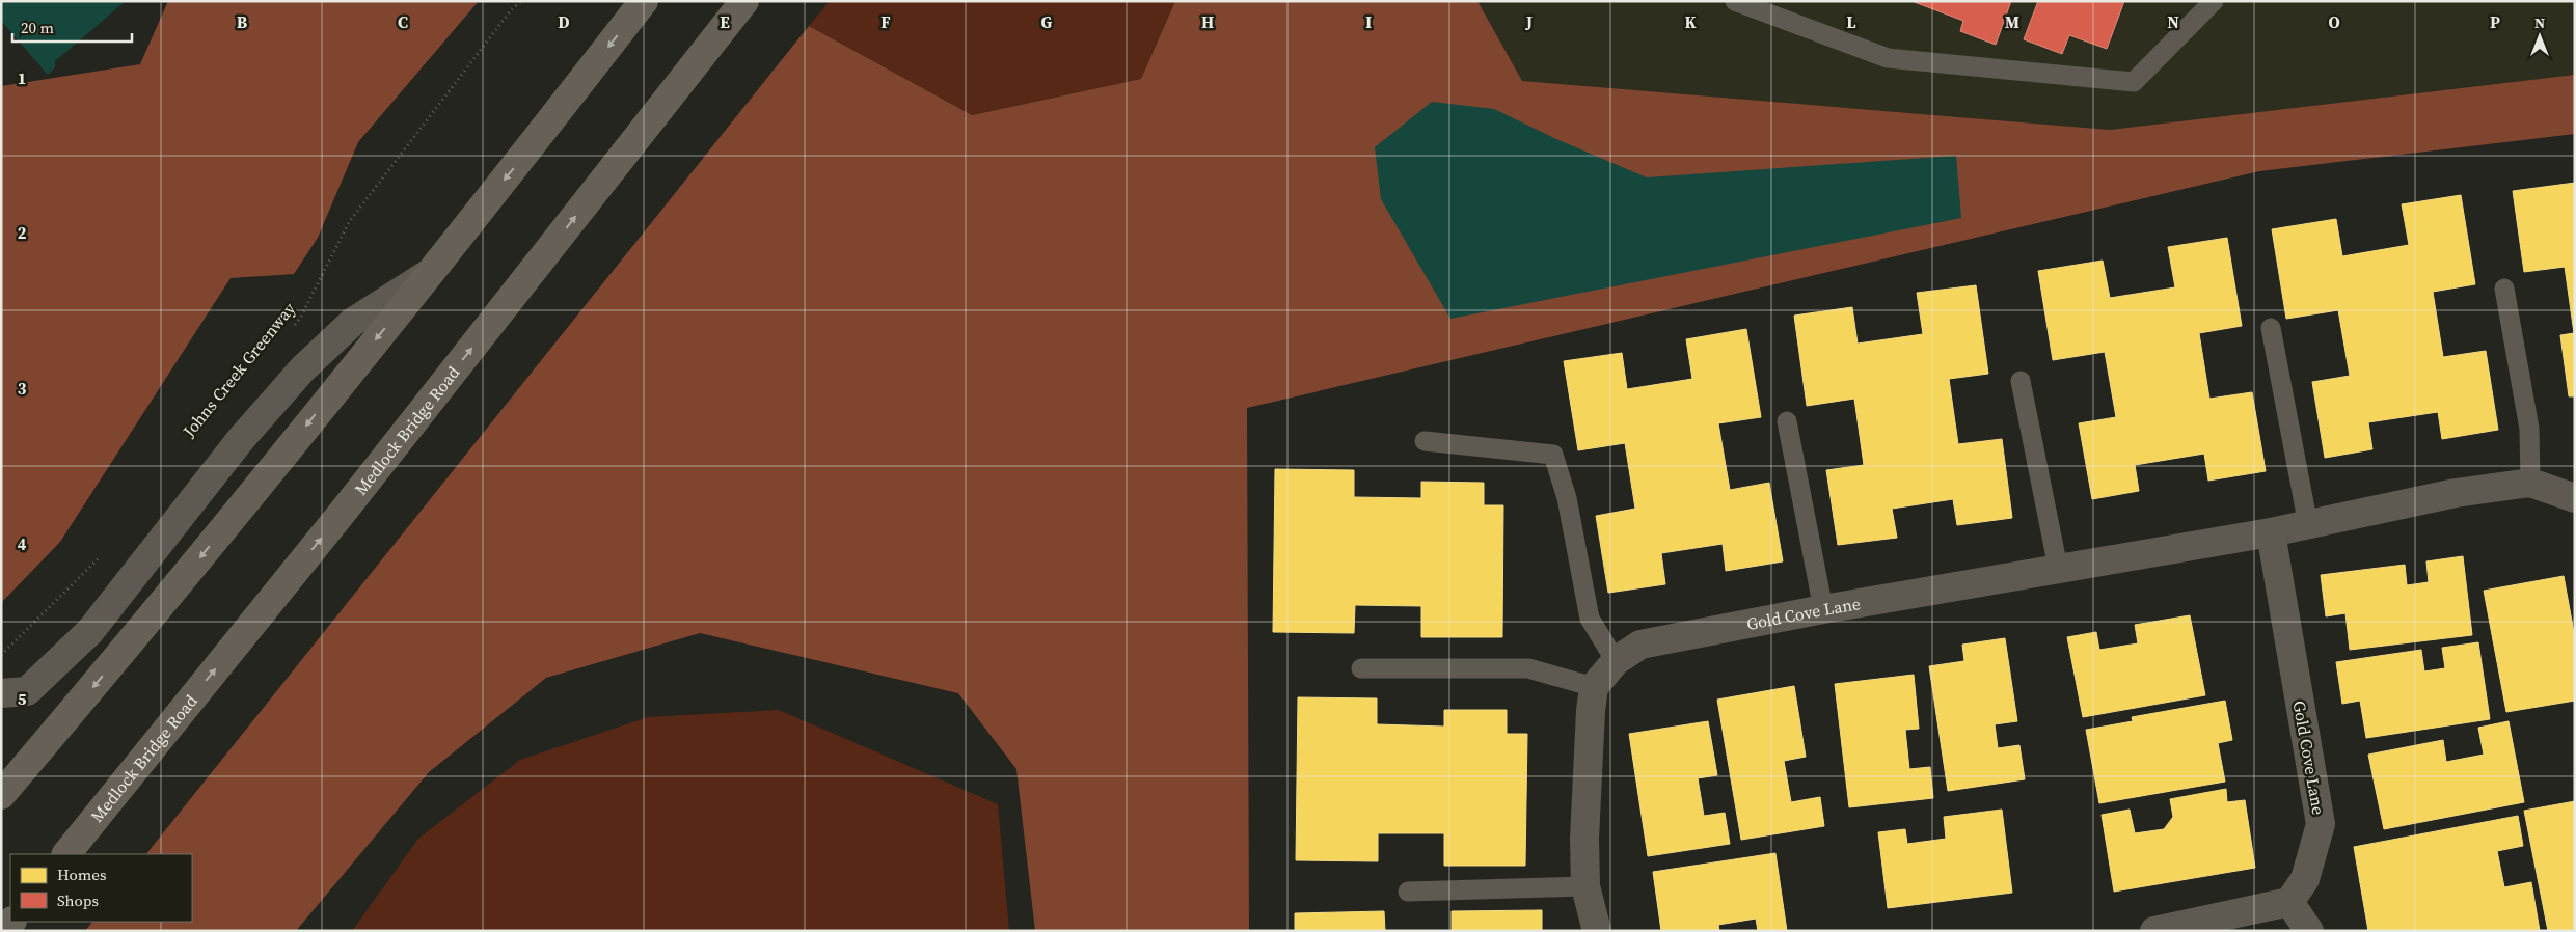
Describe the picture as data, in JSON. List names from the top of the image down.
{
  "streets": {
    "highway": ["Medlock Bridge Road"],
    "street": ["Gold Cove Lane"],
    "path": ["Johns Creek Greenway"]
  },
  "legend": ["Homes", "Shops"],
  "scale_bar": "20 m",
  "north": "top",
  "grid": {
    "columns": [
      "B",
      "C",
      "D",
      "E",
      "F",
      "G",
      "H",
      "I",
      "J",
      "K",
      "L",
      "M",
      "N",
      "O",
      "P"
    ],
    "rows": [
      "1",
      "2",
      "3",
      "4",
      "5"
    ]
  }
}
